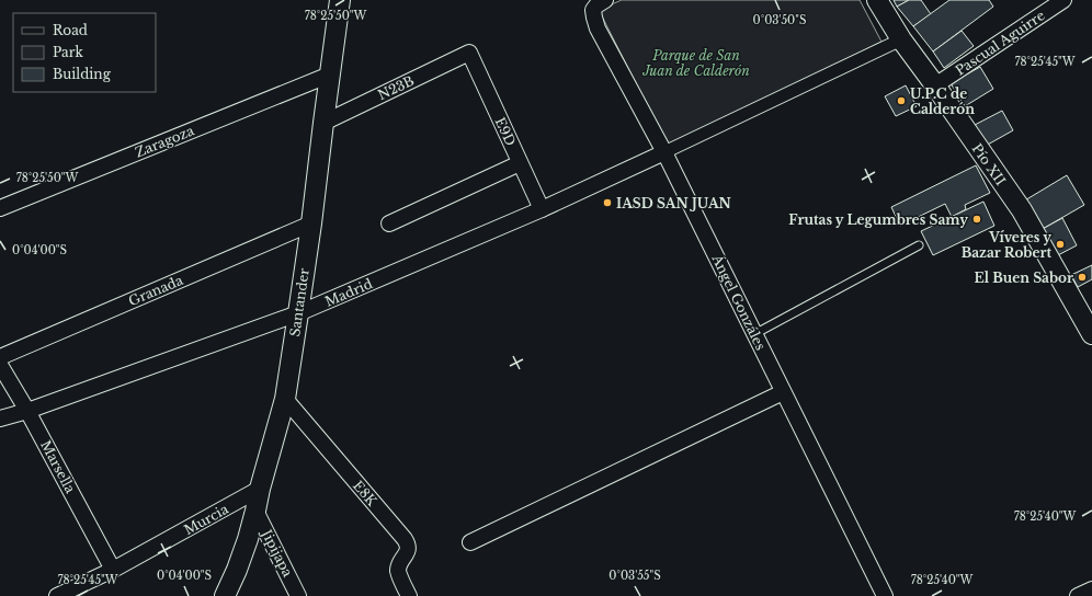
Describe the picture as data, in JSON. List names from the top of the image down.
{
  "streets": {
    "street": [
      "Pascual Aguirre",
      "N23B",
      "E9D",
      "Zaragoza",
      "Pío XII",
      "Granada",
      "Madrid",
      "Santander",
      "Ángel Gonzáles",
      "Marsella",
      "E8K",
      "Murcia",
      "Jipijapa"
    ]
  },
  "crossings": [
    ["Pascual Aguirre", "Pío XII"],
    ["N23B", "E9D"],
    ["N23B", "Santander"],
    ["E9D", "Madrid"],
    ["Zaragoza", "Santander"],
    ["Granada", "Santander"],
    ["Madrid", "Santander"],
    ["Madrid", "Ángel Gonzáles"],
    ["Madrid", "Marsella"],
    ["Santander", "E8K"],
    ["Santander", "Murcia"],
    ["Santander", "Jipijapa"],
    ["Marsella", "Murcia"]
  ],
  "parks": ["Parque de San Juan de Calderón"],
  "places": [
    "U.P.C de Calderón",
    "IASD SAN JUAN",
    "Frutas y Legumbres Samy",
    "Víveres y Bazar Robert",
    "El Buen Sabor"
  ],
  "legend": ["Road", "Park", "Building"],
  "coordinates": [
    "78°25'50\"W",
    "0°03'50\"S",
    "78°25'45\"W",
    "0°04'00\"S",
    "78°25'40\"W",
    "0°03'55\"S"
  ]
}
